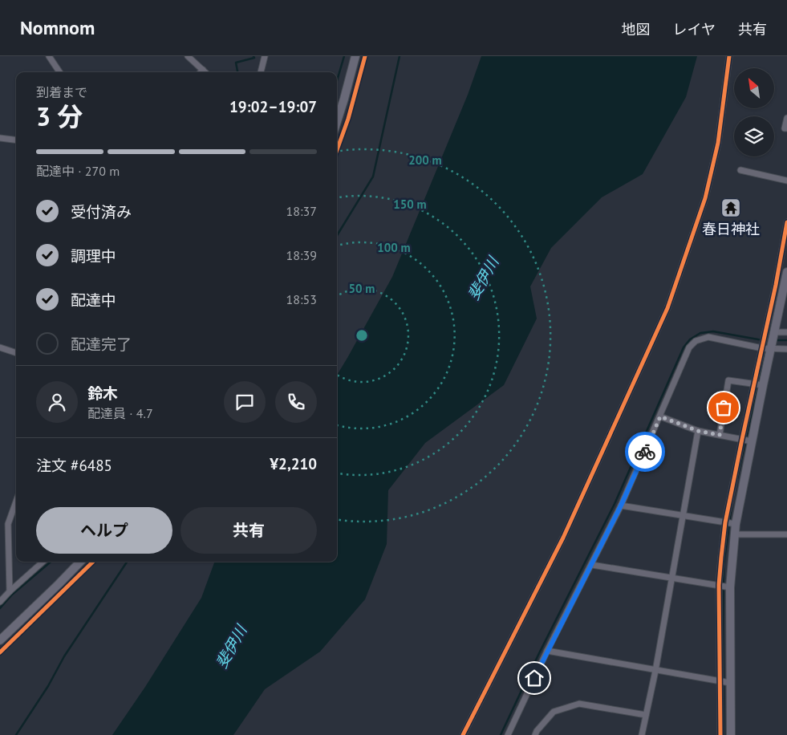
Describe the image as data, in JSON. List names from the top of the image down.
{
  "water": ["斐伊川"],
  "places": {
    "temple": ["春日神社"]
  },
  "north": "top left",
  "page": {
    "header": "Nomnom",
    "nav": ["地図", "レイヤ", "共有"],
    "heading": ["3 分", "到着まで", "19:02–19:07"],
    "panel": [
      "鈴木",
      "配達員 · 4.7",
      "注文 #6485",
      "¥2,210"
    ],
    "bar": "配達中 · 270 m",
    "list": [
      ["受付済み", "18:37"],
      ["調理中", "18:39"],
      ["配達中", "18:53"],
      "配達完了"
    ],
    "buttons": ["ヘルプ", "共有"]
  },
  "rings": [
    "200 m",
    "150 m",
    "100 m",
    "50 m"
  ]
}
